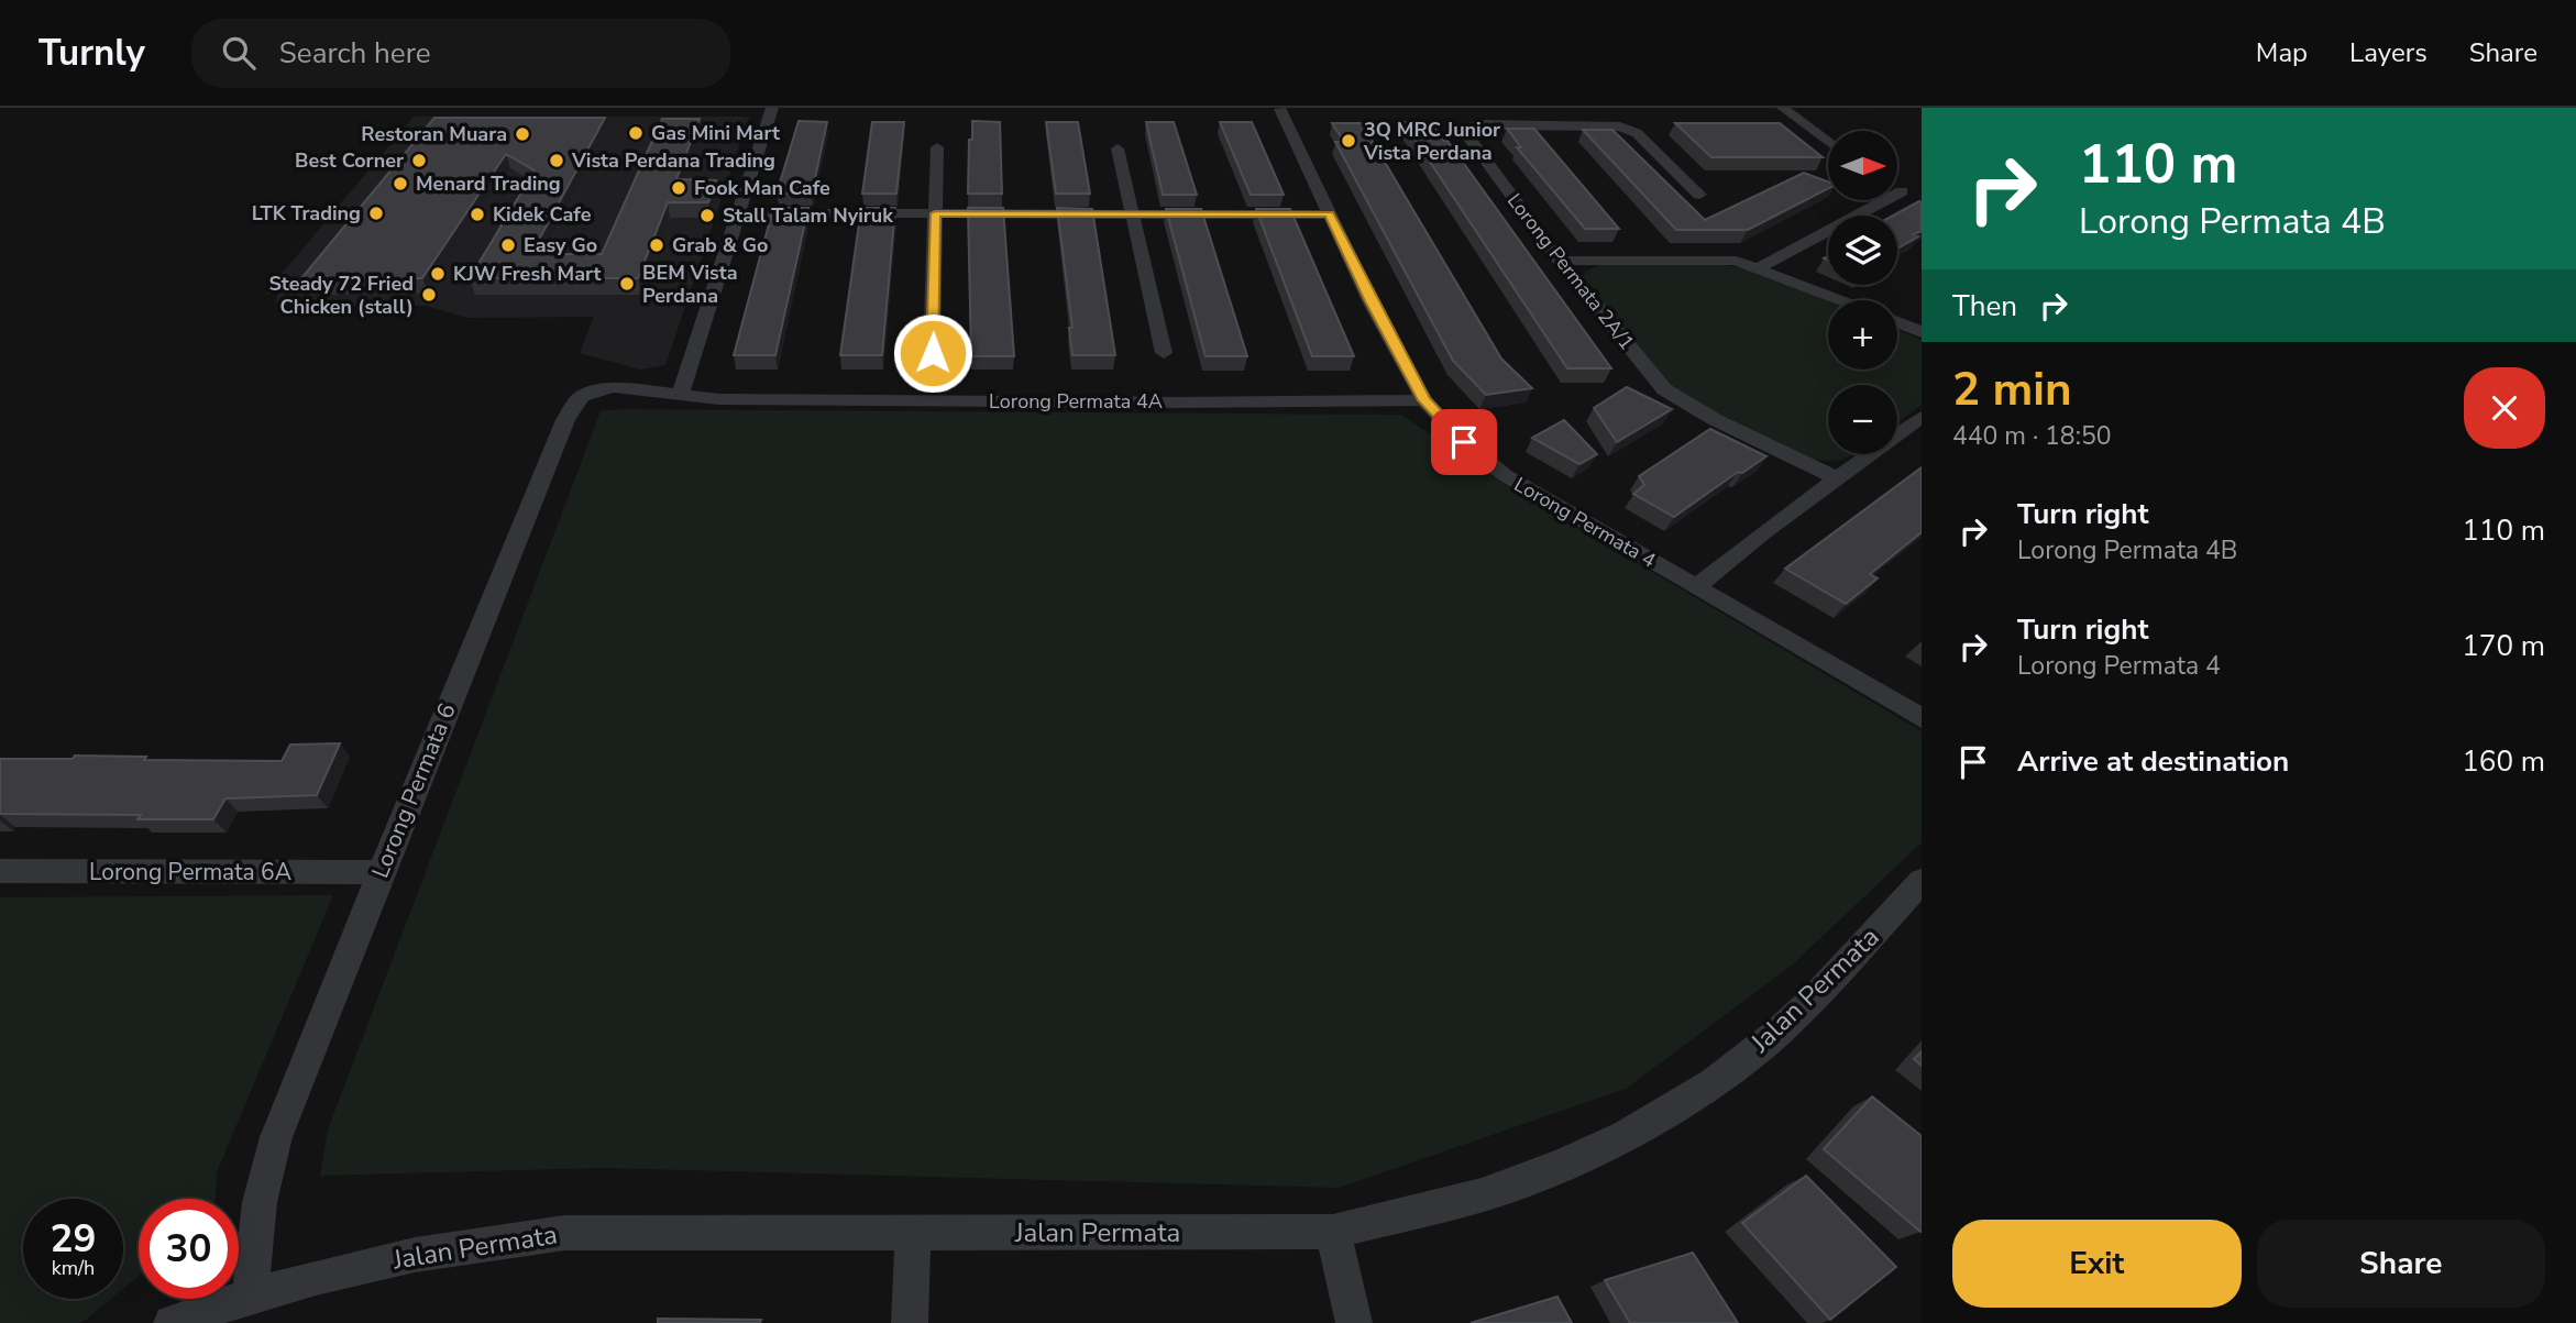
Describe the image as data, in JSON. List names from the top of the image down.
{
  "streets": {
    "street": [
      "Lorong Permata 2A/1",
      "Lorong Permata 4A",
      "Lorong Permata 4",
      "Lorong Permata 6",
      "Lorong Permata 6A",
      "Jalan Permata"
    ]
  },
  "crossings": [
    ["Lorong Permata 4A", "Lorong Permata 4"],
    ["Lorong Permata 4A", "Lorong Permata 6"],
    ["Lorong Permata 6", "Lorong Permata 6A"],
    ["Lorong Permata 6", "Jalan Permata"]
  ],
  "places": [
    "Gas Mini Mart",
    "Restoran Muara",
    "3Q MRC Junior Vista Perdana",
    "Best Corner",
    "Vista Perdana Trading",
    "Menard Trading",
    "Fook Man Cafe",
    "LTK Trading",
    "Kidek Cafe",
    "Stall Talam Nyiruk",
    "Easy Go",
    "Grab & Go",
    "KJW Fresh Mart",
    "BEM Vista Perdana",
    "Steady 72 Fried Chicken (stall)"
  ],
  "north": "right",
  "page": {
    "header": "Turnly",
    "search": "Search here",
    "nav": ["Map", "Layers", "Share"],
    "turn": ["110 m", "Lorong Permata 4B"],
    "map_buttons": ["+", "−"],
    "then": "Then",
    "heading": ["2 min", "440 m · 18:50"],
    "list": [
      {
        "name": "Turn right",
        "note": "Lorong Permata 4B",
        "value": "110 m"
      },
      {
        "name": "Turn right",
        "note": "Lorong Permata 4",
        "value": "170 m"
      },
      {
        "name": "Arrive at destination",
        "value": "160 m"
      }
    ],
    "speed": "29 km/h",
    "limit": "30",
    "buttons": ["Exit", "Share"]
  }
}
